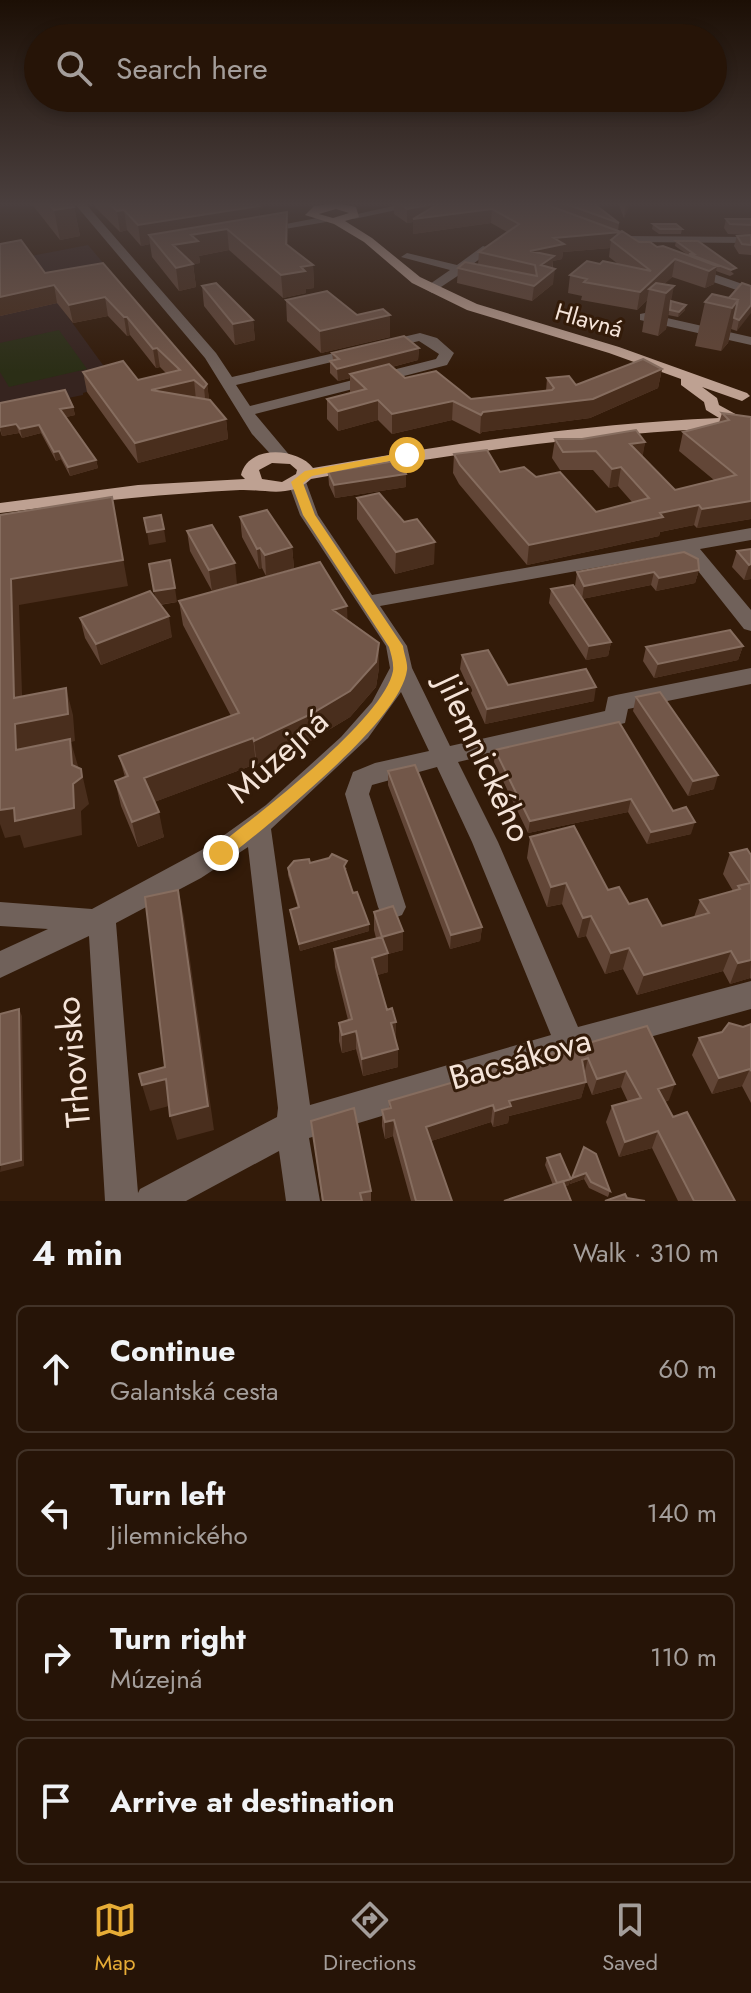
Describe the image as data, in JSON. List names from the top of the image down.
{
  "streets": {
    "main road": ["Hlavná"],
    "street": [
      "Múzejná",
      "Jilemnického",
      "Bacsákova",
      "Trhovisko"
    ]
  },
  "crossings": [
    ["Múzejná", "Jilemnického"],
    ["Múzejná", "Trhovisko"],
    ["Jilemnického", "Bacsákova"]
  ],
  "page": {
    "search": "Search here",
    "heading": ["4 min", "Walk · 310 m"],
    "list": [
      ["Continue", "Galantská cesta", "60 m"],
      ["Turn left", "Jilemnického", "140 m"],
      ["Turn right", "Múzejná", "110 m"],
      "Arrive at destination"
    ],
    "nav": ["Map", "Directions", "Saved"]
  }
}
